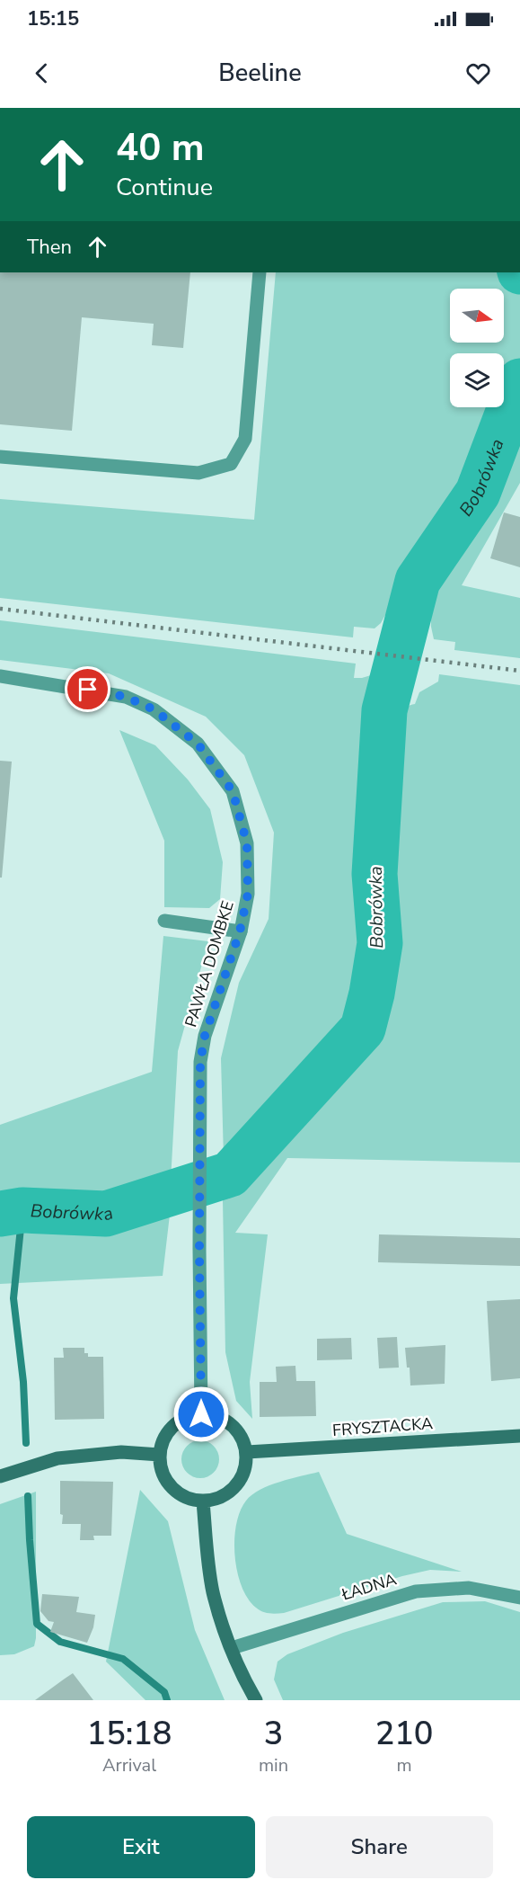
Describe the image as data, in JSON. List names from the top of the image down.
{
  "streets": {
    "street": ["PAWŁA DOMBKE", "FRYSZTACKA", "ŁADNA"]
  },
  "crossings": [
    ["PAWŁA DOMBKE", "FRYSZTACKA"]
  ],
  "water": ["Bobrówka"],
  "north": "right",
  "page": {
    "status": "15:15",
    "header": "Beeline",
    "turn": ["40 m", "Continue"],
    "then": "Then",
    "eta": [
      "15:18",
      "Arrival",
      "3",
      "min",
      "210",
      "m"
    ],
    "buttons": ["Exit", "Share"]
  }
}
